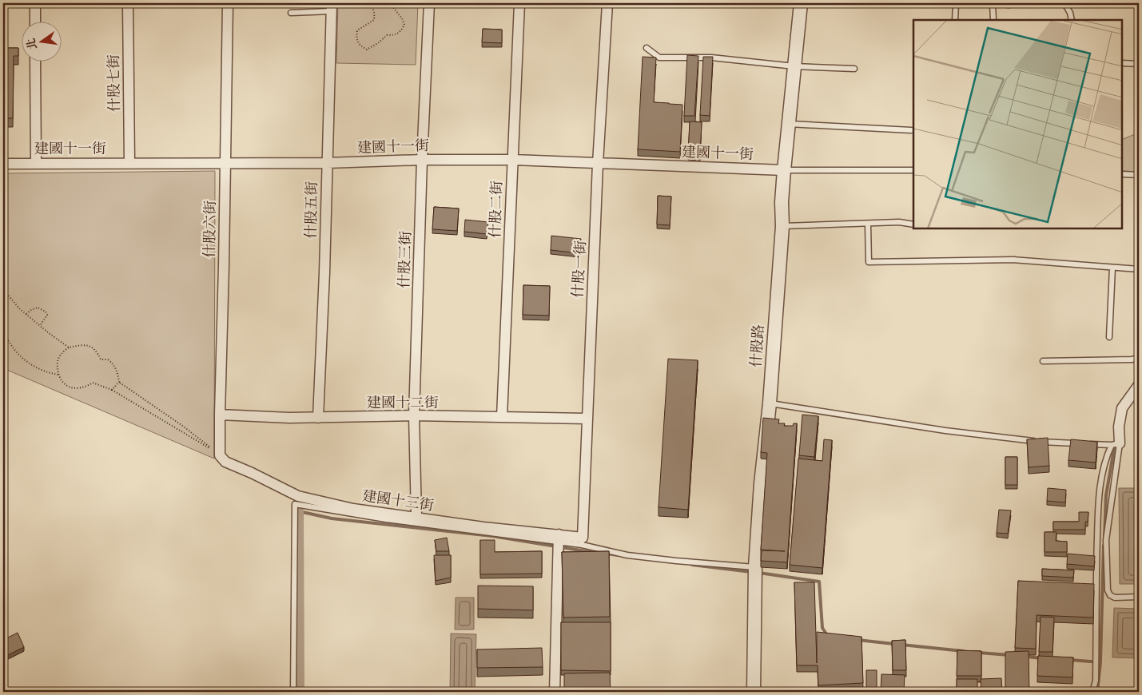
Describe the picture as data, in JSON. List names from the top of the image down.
{
  "streets": {
    "street": [
      "什股七街",
      "建國十一街",
      "什股二街",
      "什股五街",
      "什股六街",
      "什股三街",
      "什股一街",
      "什股路",
      "建國十二街",
      "建國十三街"
    ]
  },
  "crossings": [
    ["什股七街", "建國十一街"],
    ["建國十一街", "什股二街"],
    ["建國十一街", "什股五街"],
    ["建國十一街", "什股六街"],
    ["建國十一街", "什股三街"],
    ["建國十一街", "什股一街"],
    ["建國十一街", "什股路"],
    ["什股二街", "建國十二街"],
    ["什股五街", "建國十二街"],
    ["什股六街", "建國十二街"],
    ["什股六街", "建國十三街"],
    ["什股三街", "建國十二街"],
    ["什股三街", "建國十三街"],
    ["什股一街", "建國十二街"],
    ["什股一街", "建國十三街"]
  ],
  "north": "left"
}
